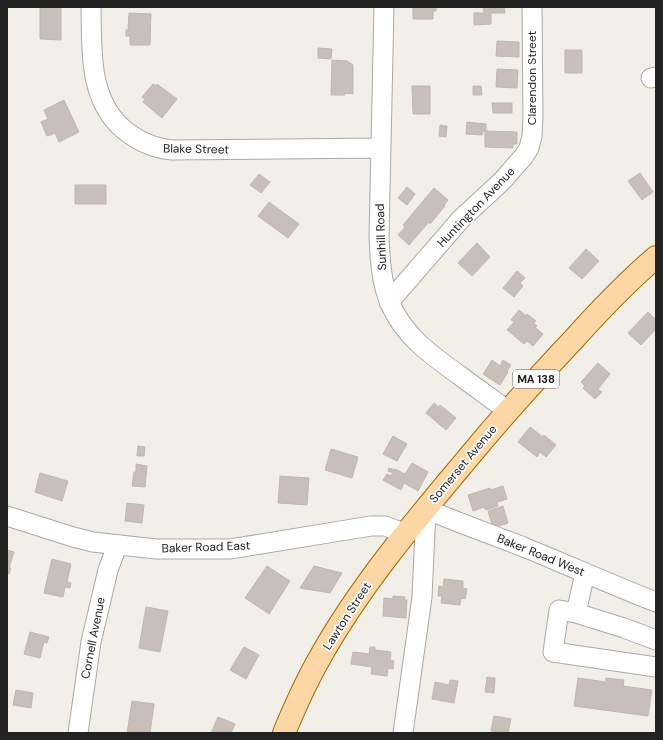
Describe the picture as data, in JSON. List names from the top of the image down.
{
  "streets": {
    "main road": ["MA 138", "Somerset Avenue", "Lawton Street"],
    "street": [
      "Clarendon Street",
      "Blake Street",
      "Huntington Avenue",
      "Sunhill Road",
      "Baker Road East",
      "Baker Road West",
      "Cornell Avenue"
    ]
  },
  "crossings": [
    ["Clarendon Street", "Huntington Avenue"],
    ["Blake Street", "Sunhill Road"],
    ["Huntington Avenue", "Sunhill Road"],
    ["Sunhill Road", "Somerset Avenue"],
    ["Somerset Avenue", "Baker Road West"],
    ["Somerset Avenue", "Lawton Street"],
    ["Baker Road East", "Lawton Street"],
    ["Baker Road East", "Cornell Avenue"],
    ["Baker Road West", "Lawton Street"]
  ]
}
